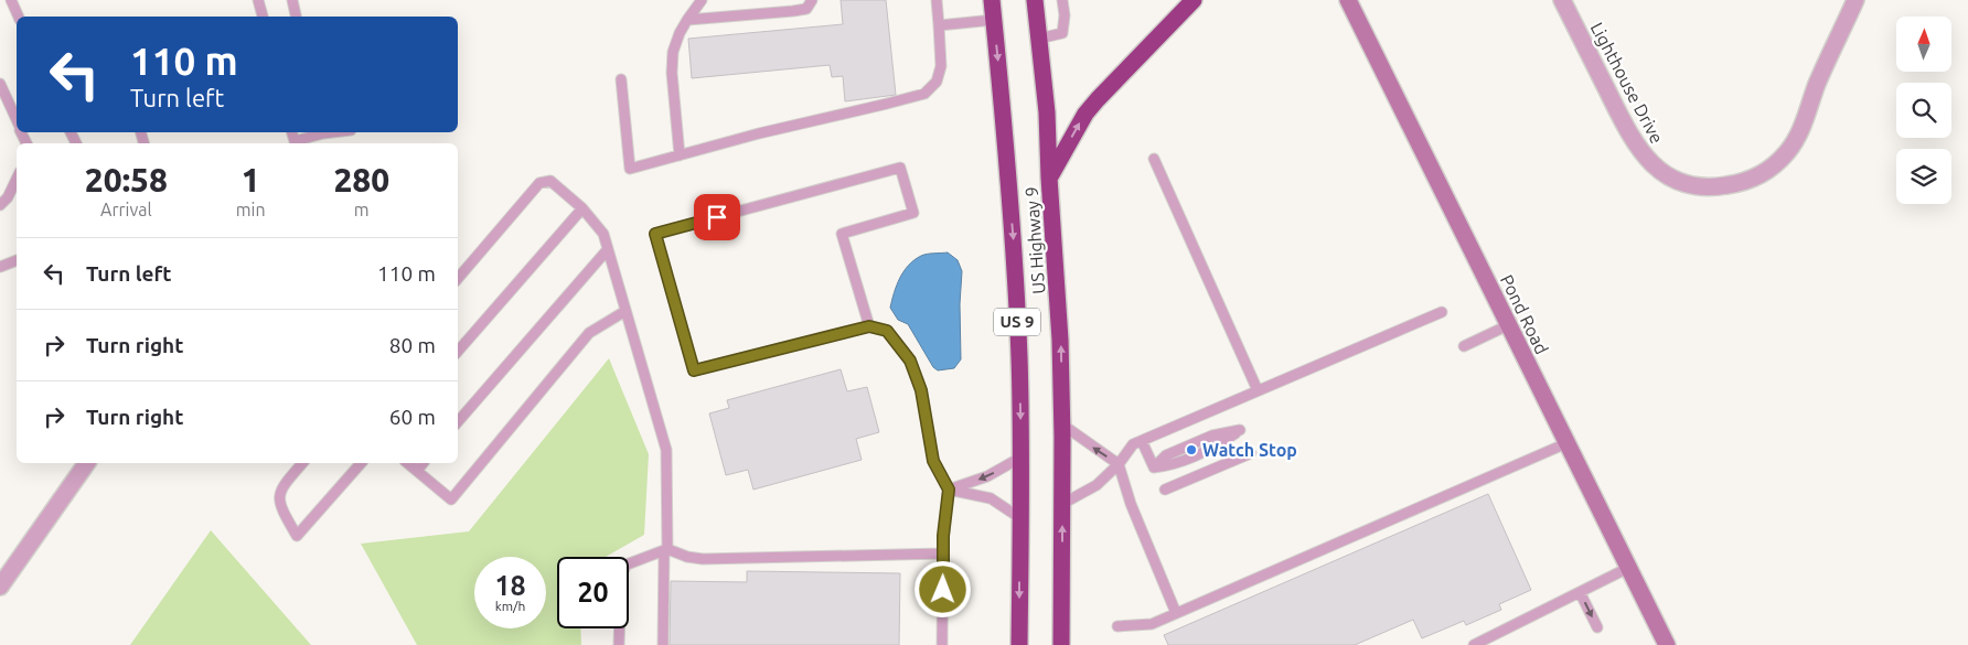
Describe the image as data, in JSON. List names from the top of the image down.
{
  "streets": {
    "highway": ["US Highway 9", "US 9"],
    "street": ["Lighthouse Drive", "Pond Road"]
  },
  "places": ["Watch Stop"],
  "north": "top",
  "page": {
    "turn": ["110 m", "Turn left"],
    "eta": [
      "20:58",
      "Arrival",
      "1",
      "min",
      "280",
      "m"
    ],
    "list": [
      {
        "name": "Turn left",
        "value": "110 m"
      },
      {
        "name": "Turn right",
        "value": "80 m"
      },
      {
        "name": "Turn right",
        "value": "60 m"
      }
    ],
    "speed": "18 km/h",
    "limit": "20"
  }
}
